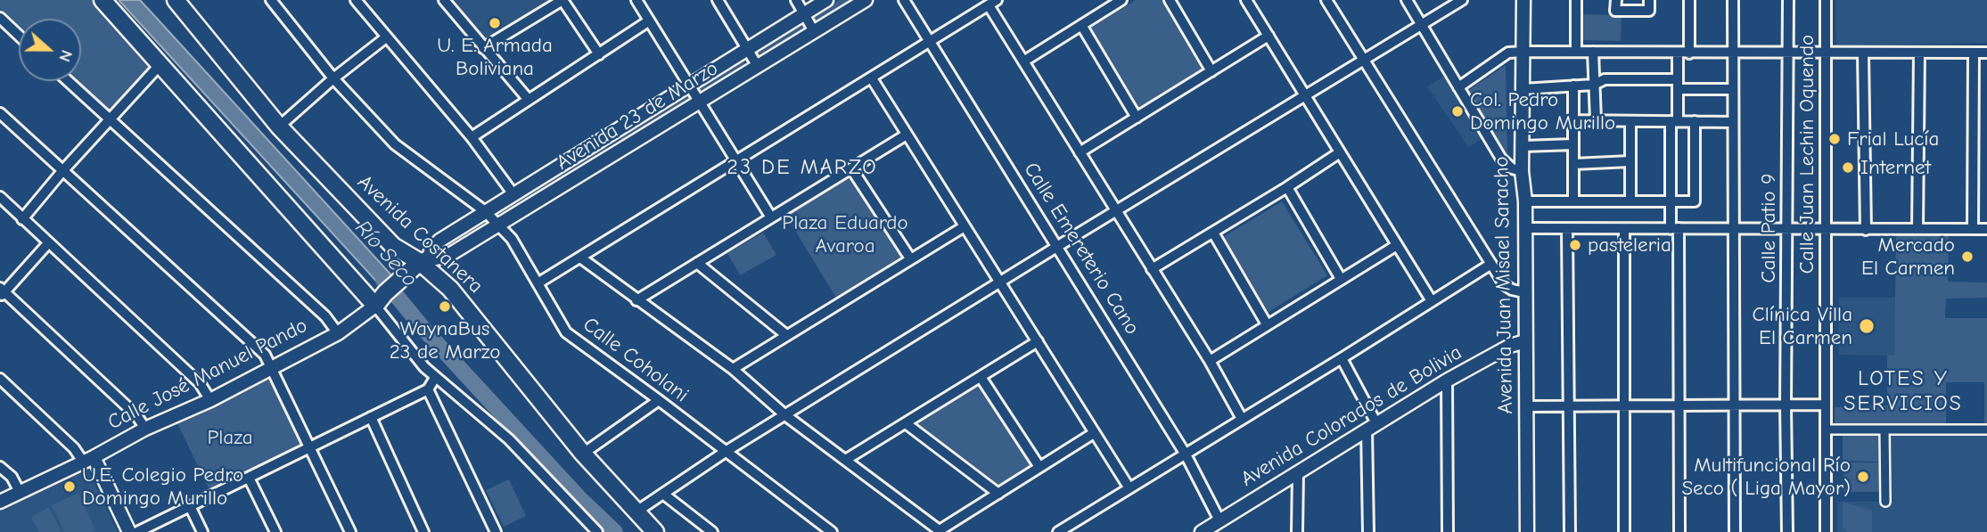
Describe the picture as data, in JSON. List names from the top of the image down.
{
  "streets": {
    "main road": ["Avenida Costanera", "Calle José Manuel Pando"],
    "street": [
      "Avenida 23 de Marzo",
      "Calle Juan Lechin Oquendo",
      "Calle Patio 9",
      "Calle Emereterio Cano",
      "Avenida Juan Misael Saracho",
      "Calle Coholani",
      "Avenida Colorados de Bolivia"
    ]
  },
  "crossings": [
    ["Avenida 23 de Marzo", "Avenida Costanera"],
    ["Avenida 23 de Marzo", "Calle Coholani"],
    ["Avenida 23 de Marzo", "Calle José Manuel Pando"],
    ["Avenida Costanera", "Calle José Manuel Pando"],
    ["Calle Emereterio Cano", "Avenida Colorados de Bolivia"],
    ["Avenida Juan Misael Saracho", "Avenida Colorados de Bolivia"]
  ],
  "districts": ["23 DE MARZO", "LOTES Y SERVICIOS"],
  "water": ["Río Seco"],
  "parks": ["Plaza Eduardo Avaroa", "Plaza"],
  "places": [
    "U. E. Armada Boliviana",
    "Col. Pedro Domingo Murillo",
    "Frial Lucía",
    "Internet",
    "pasteleria",
    "Mercado El Carmen",
    "WaynaBus 23 de Marzo",
    "Clínica Villa El Carmen",
    "Multifuncional Río Seco ( Liga Mayor)",
    "U.E. Colegio Pedro Domingo Murillo"
  ],
  "north": "right"
}
